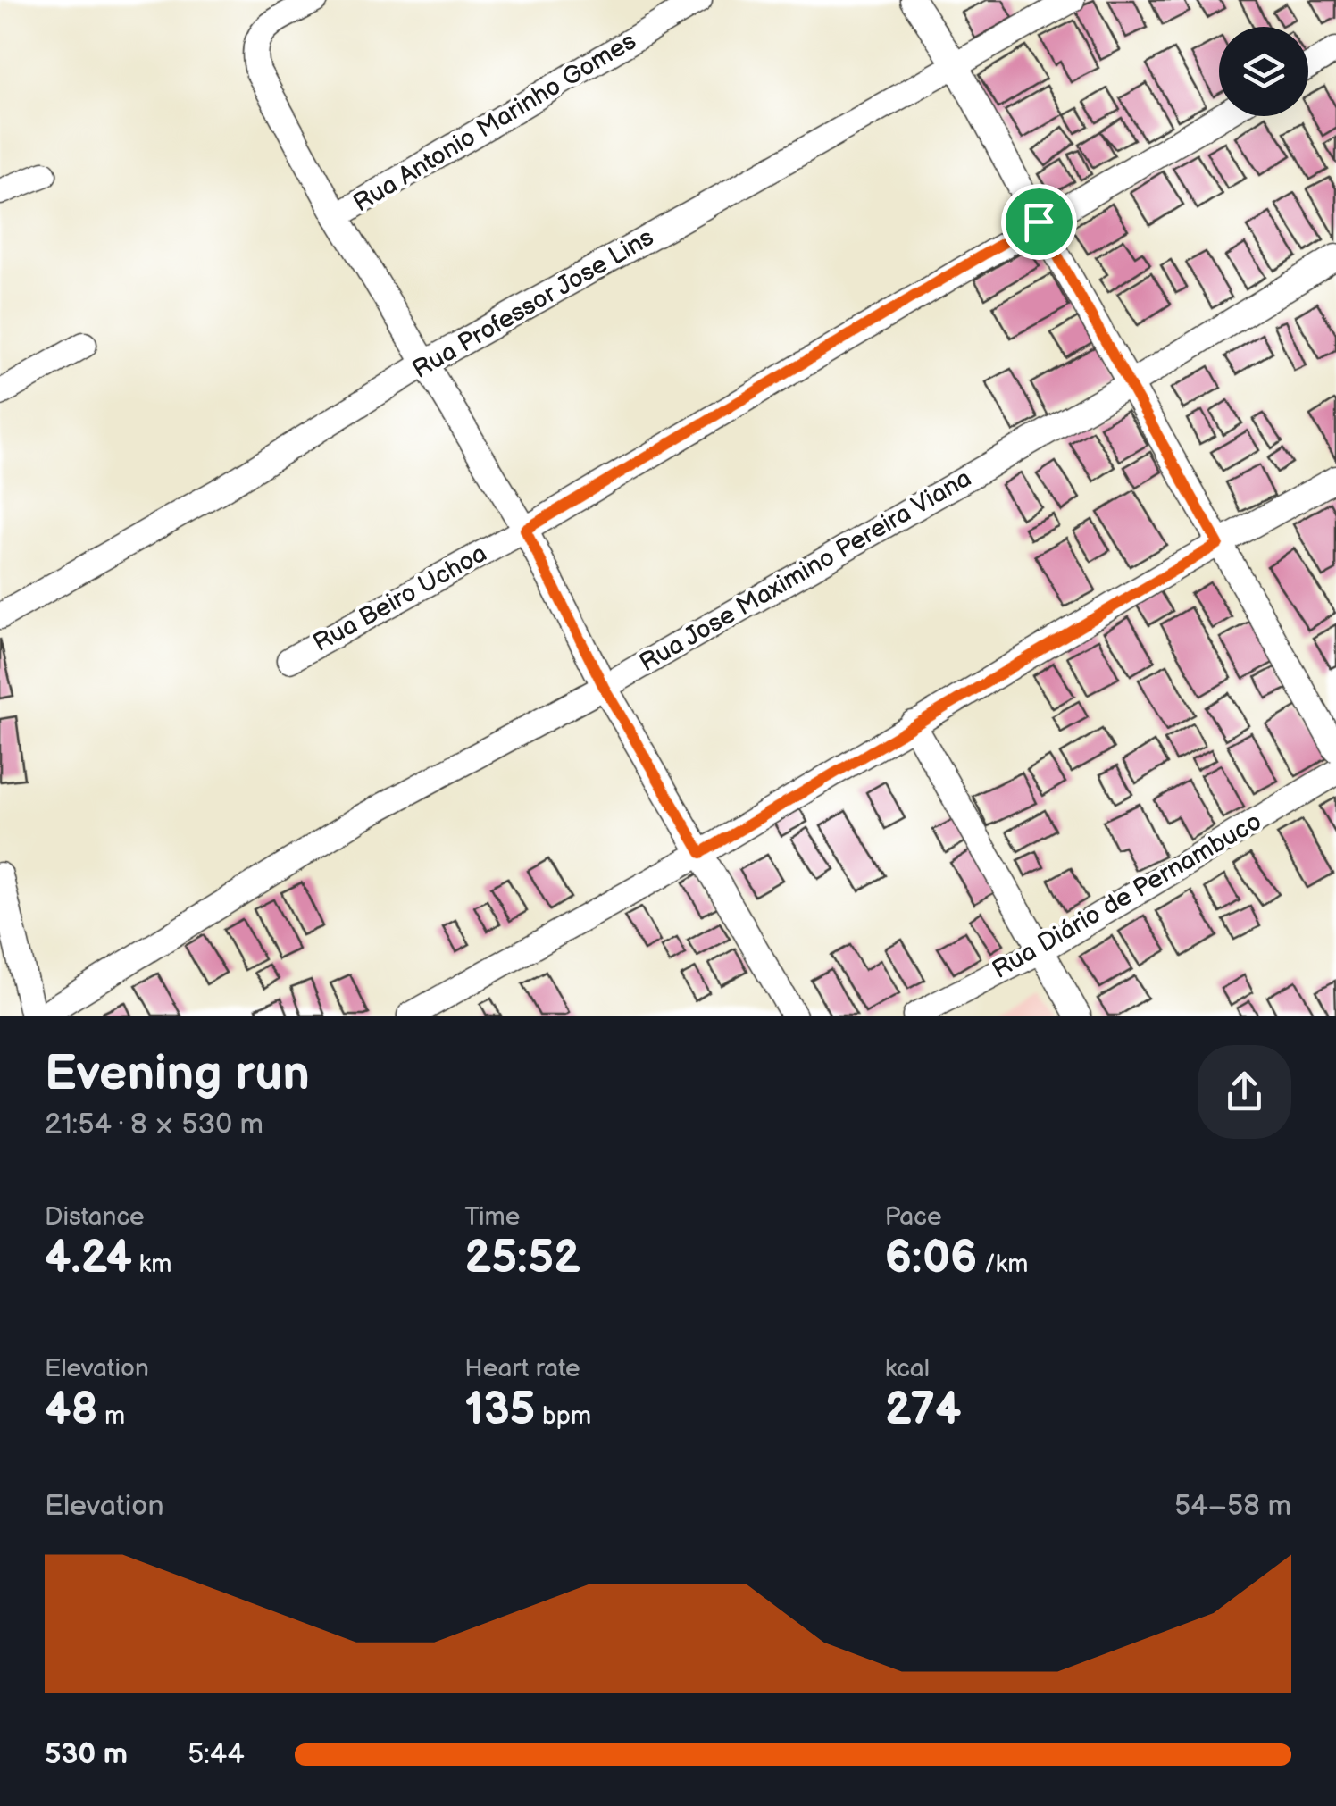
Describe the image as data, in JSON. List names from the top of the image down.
{
  "streets": {
    "street": [
      "Rua Antonio Marinho Gomes",
      "Rua Professor Jose Lins",
      "Rua Jose Maximino Pereira Viana",
      "Rua Beiro Uchoa",
      "Rua Diário de Pernambuco"
    ]
  },
  "page": {
    "heading": ["Evening run", "21:54 · 8 × 530 m"],
    "stats": [
      ["Distance", "4.24 km"],
      ["Time", "25:52"],
      ["Pace", "6:06 /km"],
      ["Elevation", "48 m"],
      ["Heart rate", "135 bpm"],
      ["kcal", "274"]
    ],
    "chart": ["Elevation", "54–58 m"],
    "list": [
      {
        "name": "530 m",
        "note": "5:44"
      }
    ]
  }
}
